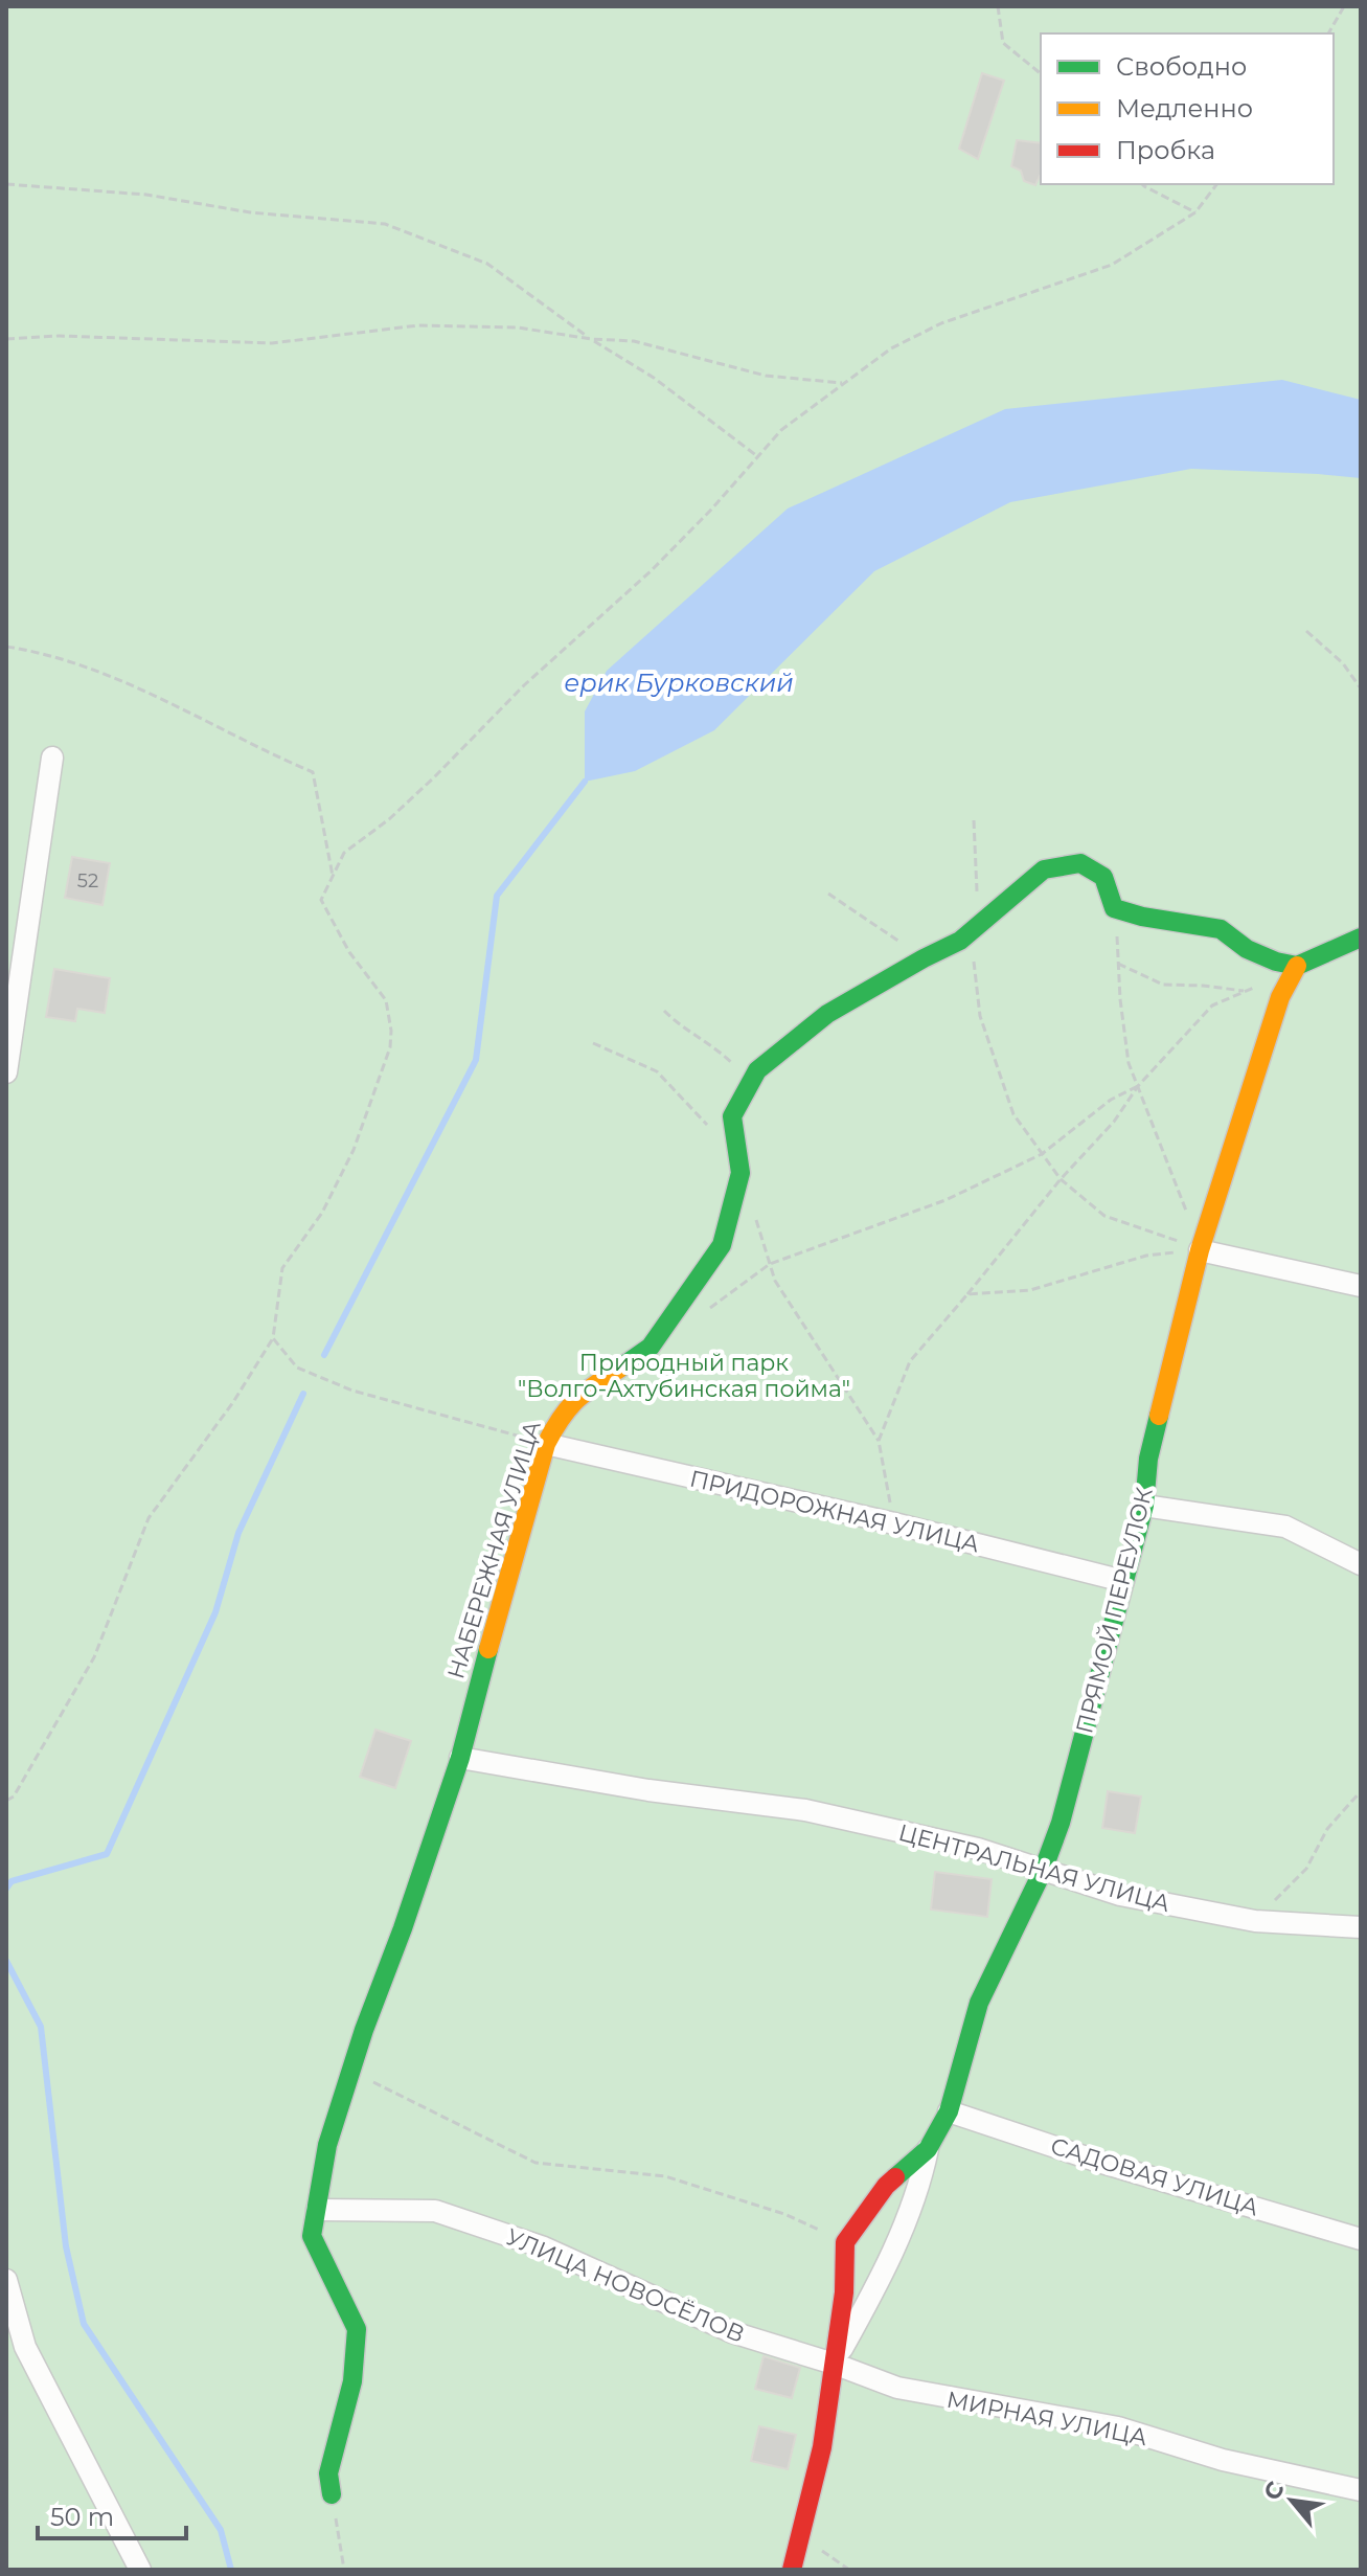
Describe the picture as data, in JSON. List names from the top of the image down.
{
  "streets": {
    "street": [
      "ПРИДОРОЖНАЯ УЛИЦА",
      "НАБЕРЕЖНАЯ УЛИЦА",
      "ПРЯМОЙ ПЕРЕУЛОК",
      "ЦЕНТРАЛЬНАЯ УЛИЦА",
      "САДОВАЯ УЛИЦА",
      "УЛИЦА НОВОСЁЛОВ",
      "МИРНАЯ УЛИЦА"
    ]
  },
  "crossings": [
    ["ПРИДОРОЖНАЯ УЛИЦА", "НАБЕРЕЖНАЯ УЛИЦА"],
    ["ПРИДОРОЖНАЯ УЛИЦА", "ПРЯМОЙ ПЕРЕУЛОК"],
    ["НАБЕРЕЖНАЯ УЛИЦА", "ЦЕНТРАЛЬНАЯ УЛИЦА"],
    ["НАБЕРЕЖНАЯ УЛИЦА", "УЛИЦА НОВОСЁЛОВ"],
    ["ПРЯМОЙ ПЕРЕУЛОК", "ЦЕНТРАЛЬНАЯ УЛИЦА"],
    ["ПРЯМОЙ ПЕРЕУЛОК", "САДОВАЯ УЛИЦА"],
    ["ПРЯМОЙ ПЕРЕУЛОК", "УЛИЦА НОВОСЁЛОВ"],
    ["ПРЯМОЙ ПЕРЕУЛОК", "МИРНАЯ УЛИЦА"],
    ["УЛИЦА НОВОСЁЛОВ", "МИРНАЯ УЛИЦА"]
  ],
  "water": ["ерик Бурковский"],
  "parks": ["Природный парк \"Волго-Ахтубинская пойма\""],
  "house_numbers": ["52"],
  "legend": ["Свободно", "Медленно", "Пробка"],
  "scale_bar": "50 m",
  "north": "top left"
}
